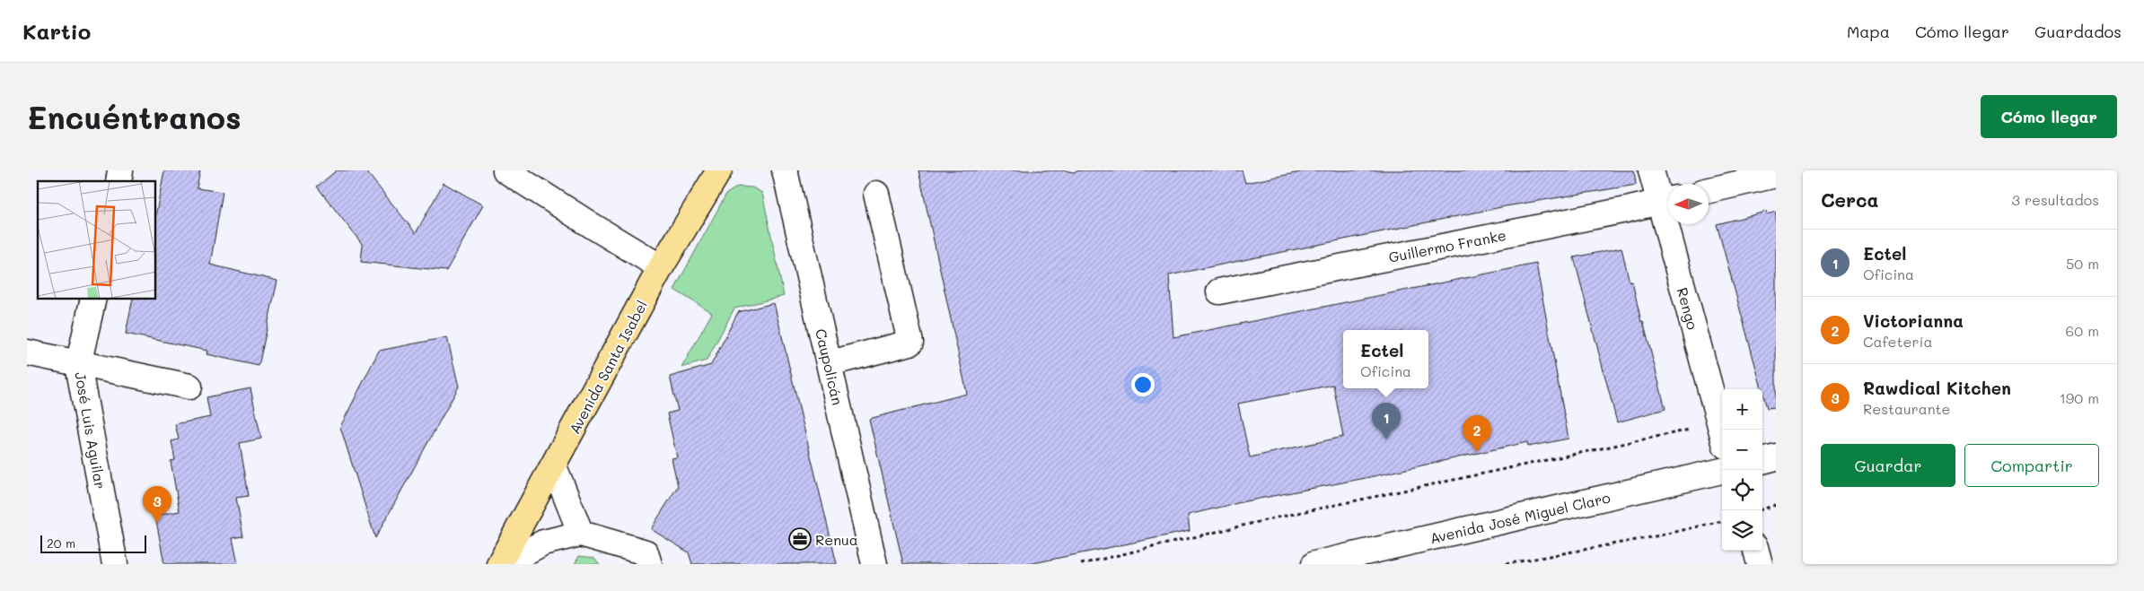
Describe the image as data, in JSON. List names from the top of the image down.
{
  "streets": {
    "main road": ["Avenida Santa Isabel"],
    "street": [
      "Guillermo Franke",
      "Rengo",
      "Caupolicán",
      "José Luis Aguilar",
      "Avenida José Miguel Claro"
    ]
  },
  "crossings": [
    ["Guillermo Franke", "Rengo"]
  ],
  "places": {
    "office": ["Renua"]
  },
  "scale_bar": "20 m",
  "north": "left",
  "page": {
    "header": "Kartio",
    "nav": ["Mapa", "Cómo llegar", "Guardados"],
    "buttons": [
      "Cómo llegar",
      ["Guardar", "Compartir"]
    ],
    "title": "Encuéntranos",
    "heading": ["Cerca", "3 resultados"],
    "list": [
      {
        "mark": "1",
        "name": "Ectel",
        "note": "Oficina",
        "value": "50 m"
      },
      {
        "mark": "2",
        "name": "Victorianna",
        "note": "Cafetería",
        "value": "60 m"
      },
      {
        "mark": "3",
        "name": "Rawdical Kitchen",
        "note": "Restaurante",
        "value": "190 m"
      }
    ],
    "popup": ["Ectel", "Oficina"],
    "map_buttons": ["+", "−"],
    "pins": ["1", "2", "3"],
    "scale": "20 m"
  }
}
